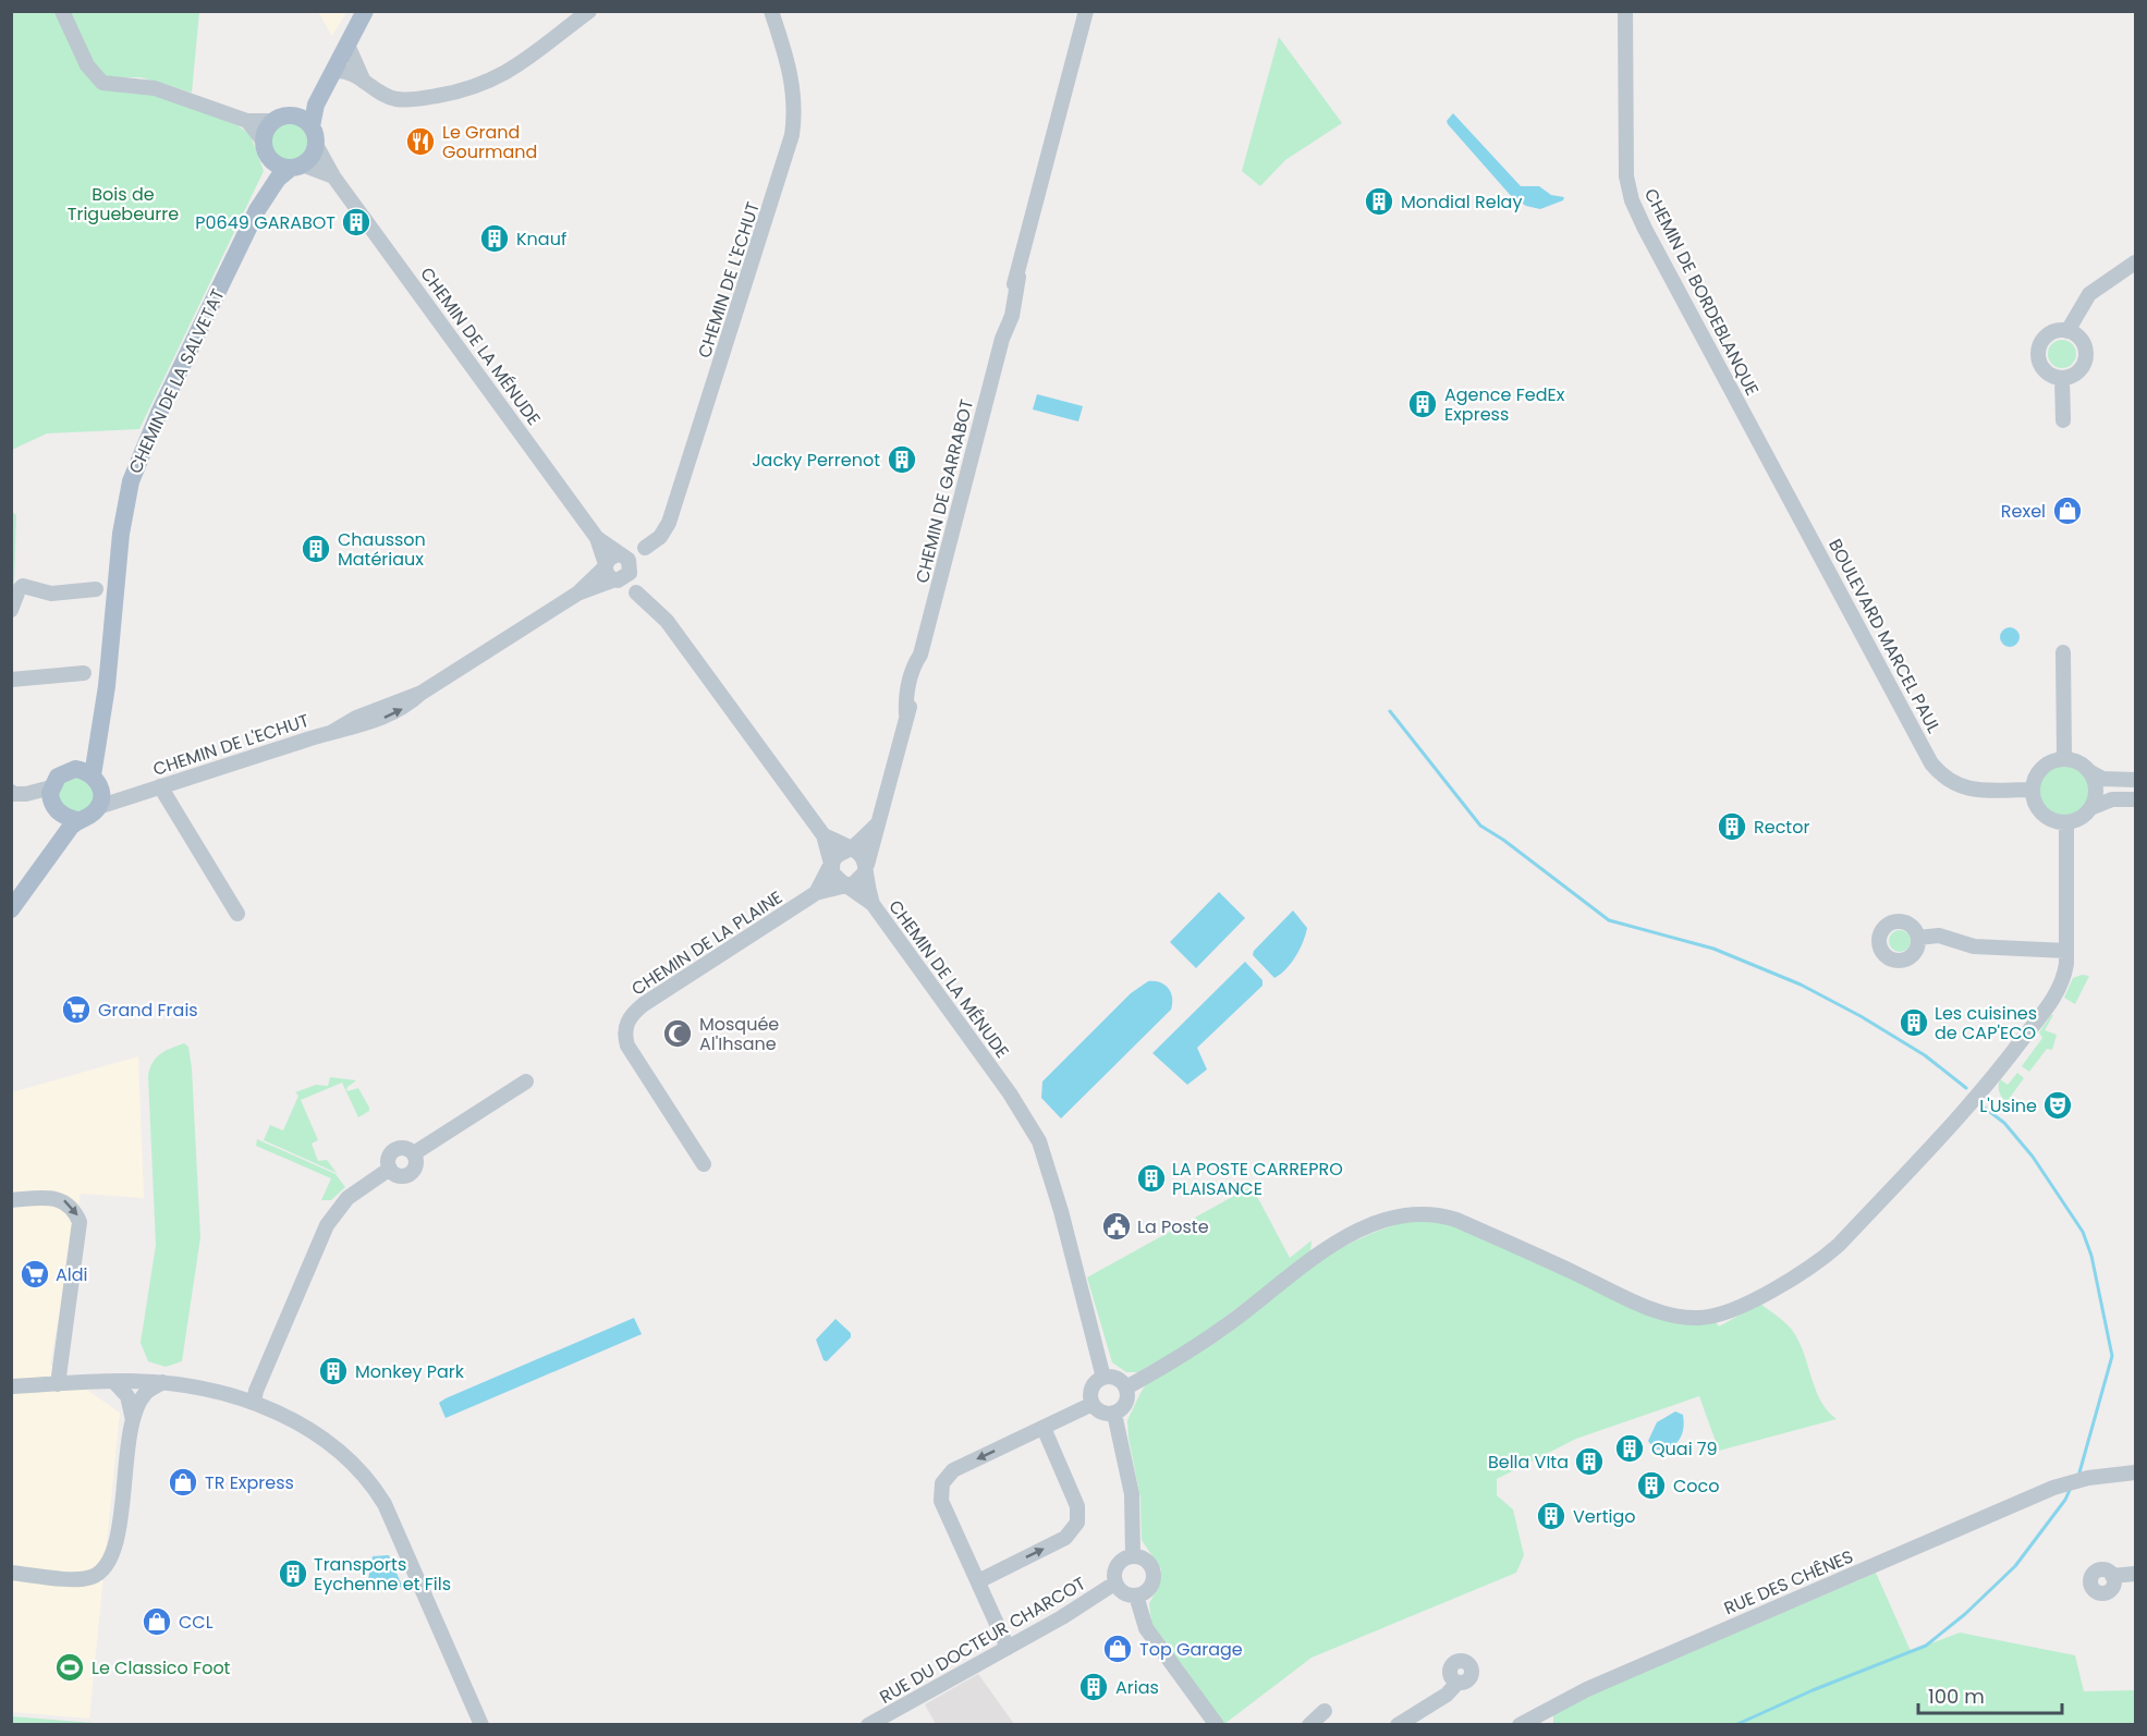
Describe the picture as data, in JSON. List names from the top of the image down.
{
  "streets": {
    "main road": ["CHEMIN DE LA SALVETAT"],
    "street": [
      "CHEMIN DE L'ECHUT",
      "CHEMIN DE BORDEBLANQUE",
      "CHEMIN DE LA MÉNUDE",
      "CHEMIN DE GARRABOT",
      "BOULEVARD MARCEL PAUL",
      "CHEMIN DE LA PLAINE",
      "RUE DES CHÊNES",
      "RUE DU DOCTEUR CHARCOT"
    ]
  },
  "crossings": [
    ["CHEMIN DE L'ECHUT", "CHEMIN DE LA MÉNUDE"],
    ["CHEMIN DE L'ECHUT", "CHEMIN DE LA SALVETAT"],
    ["CHEMIN DE BORDEBLANQUE", "BOULEVARD MARCEL PAUL"],
    ["CHEMIN DE LA MÉNUDE", "CHEMIN DE LA SALVETAT"],
    ["CHEMIN DE LA MÉNUDE", "CHEMIN DE GARRABOT"],
    ["CHEMIN DE LA MÉNUDE", "CHEMIN DE LA PLAINE"],
    ["CHEMIN DE GARRABOT", "CHEMIN DE LA PLAINE"]
  ],
  "parks": ["Bois de Triguebeurre"],
  "places": {
    "restaurant": ["Le Grand Gourmand"],
    "building": [
      "Mondial Relay",
      "P0649 GARABOT",
      "Knauf",
      "Agence FedEx Express",
      "Jacky Perrenot",
      "Chausson Matériaux",
      "Rector",
      "Les cuisines de CAP'ECO",
      "LA POSTE CARREPRO PLAISANCE",
      "Monkey Park",
      "Quai 79",
      "Bella VIta",
      "Coco",
      "Vertigo",
      "Transports Eychenne et Fils",
      "Arias"
    ],
    "shop": [
      "Rexel",
      "TR Express",
      "CCL",
      "Top Garage"
    ],
    "supermarket": ["Grand Frais", "Aldi"],
    "mosque": ["Mosquée Al'Ihsane"],
    "theatre": ["L'Usine"],
    "public building": ["La Poste"],
    "sports": ["Le Classico Foot"]
  },
  "scale_bar": "100 m"
}
